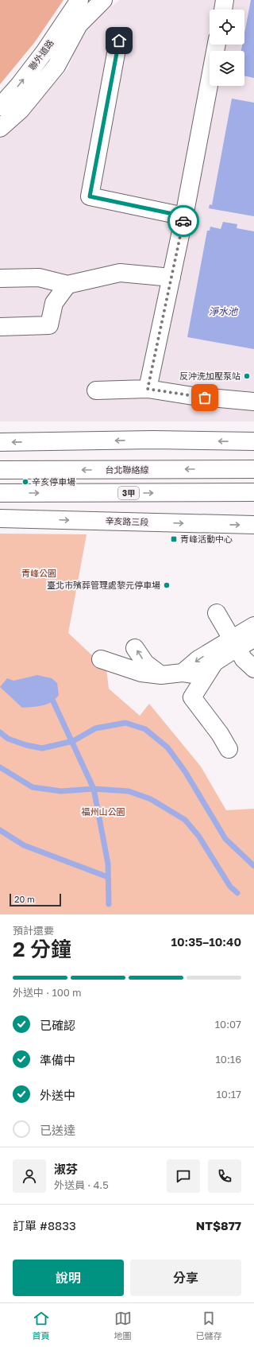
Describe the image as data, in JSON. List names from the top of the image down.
{
  "streets": {
    "main road": [
      "聯外道路",
      "台北聯絡線",
      "3甲",
      "辛亥路三段"
    ]
  },
  "water": ["淨水池"],
  "parks": ["青峰公園", "福州山公園"],
  "places": {
    "other": ["反沖洗加壓泵站", "辛亥停車場", "臺北市殯葬管理處黎元停車場"],
    "transit": ["青峰活動中心"]
  },
  "scale_bar": "20 m",
  "page": {
    "scale": "20 m",
    "heading": ["2 分鐘", "預計還要", "10:35–10:40"],
    "panel": [
      "淑芬",
      "外送員 · 4.5",
      "訂單 #8833",
      "NT$877"
    ],
    "bar": "外送中 · 100 m",
    "list": [
      ["已確認", "10:07"],
      ["準備中", "10:16"],
      ["外送中", "10:17"],
      "已送達"
    ],
    "buttons": ["說明", "分享"],
    "tabs": ["首頁", "地圖", "已儲存"]
  }
}
